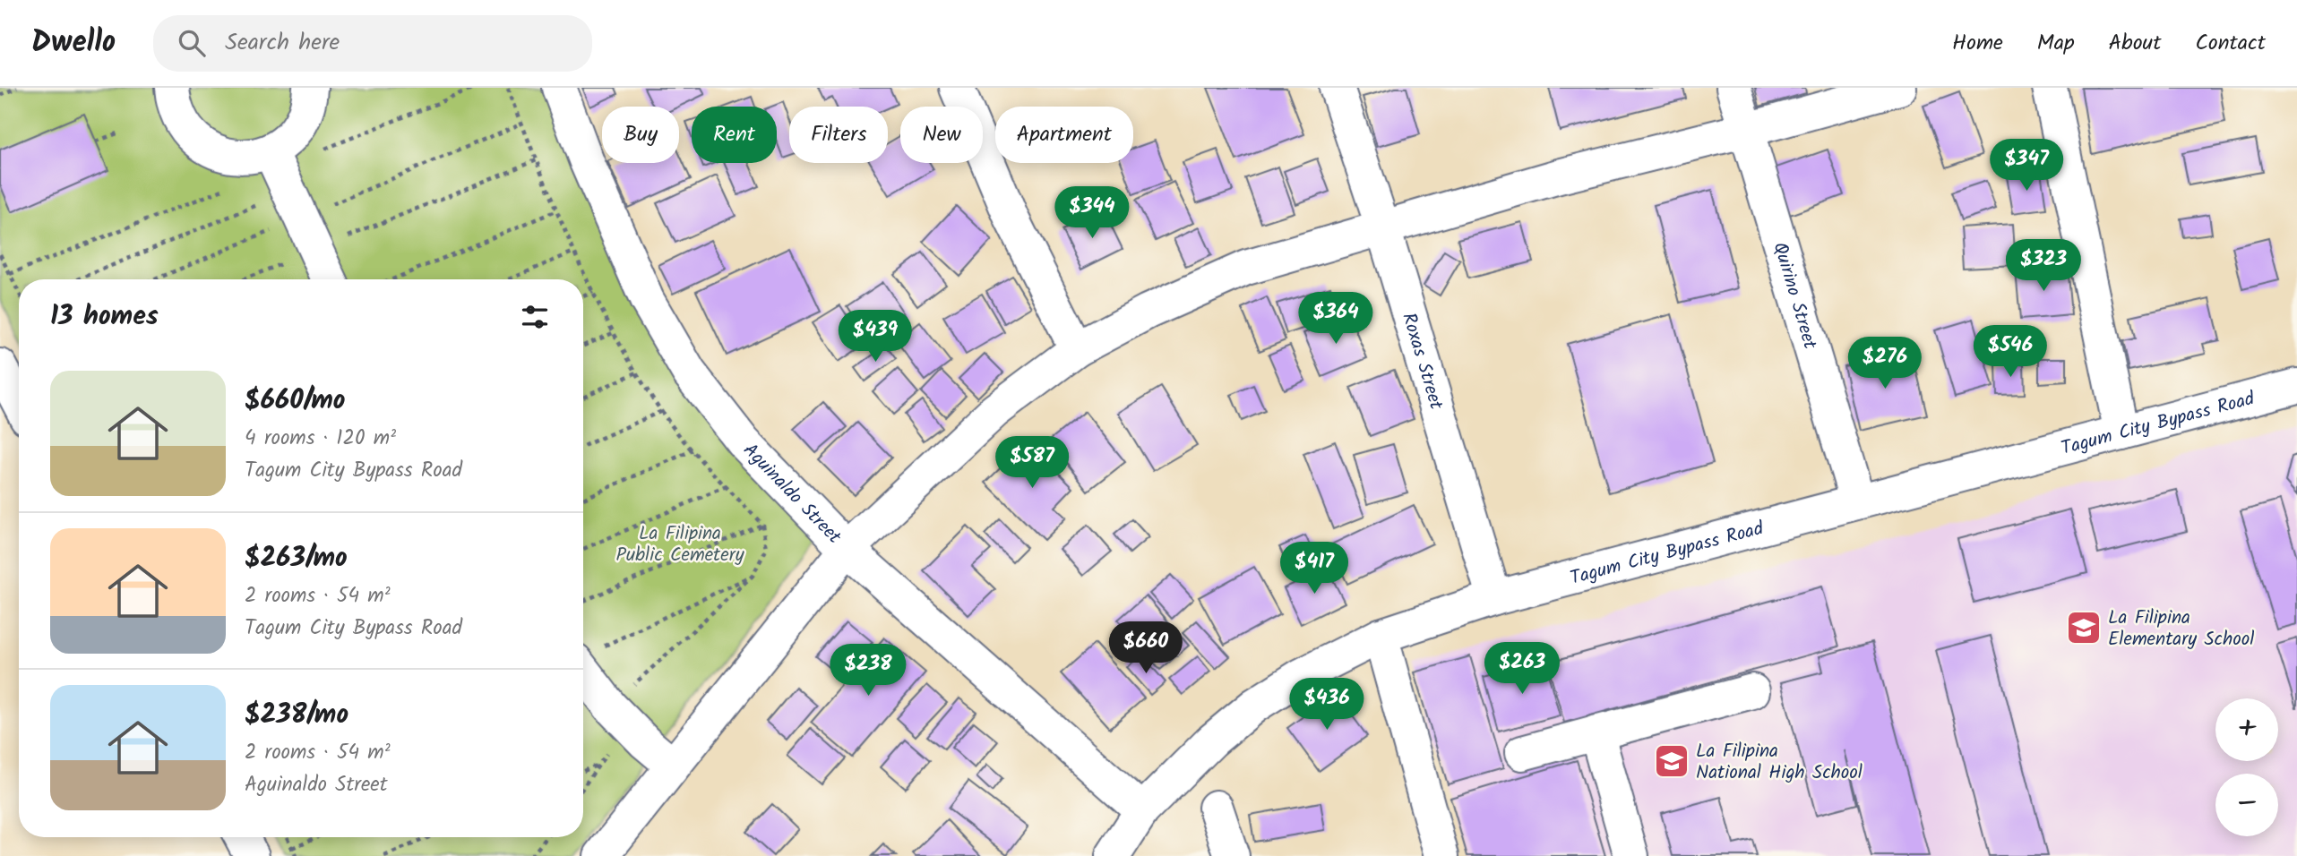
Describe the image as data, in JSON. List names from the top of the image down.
{
  "streets": {
    "street": [
      "Quirino Street",
      "Roxas Street",
      "Tagum City Bypass Road",
      "Aguinaldo Street"
    ]
  },
  "crossings": [
    ["Quirino Street", "Tagum City Bypass Road"],
    ["Roxas Street", "Tagum City Bypass Road"],
    ["Tagum City Bypass Road", "Aguinaldo Street"]
  ],
  "parks": ["La Filipina Public Cemetery"],
  "places": {
    "school or university": ["La Filipina Elementary School", "La Filipina National High School"]
  },
  "page": {
    "header": "Dwello",
    "search": "Search here",
    "nav": [
      "Home",
      "Map",
      "About",
      "Contact"
    ],
    "chip": [
      "Buy",
      "Rent",
      "Filters",
      "New",
      "Apartment"
    ],
    "price": [
      "$347",
      "$344",
      "$323",
      "$364",
      "$439",
      "$546",
      "$276",
      "$587",
      "$417",
      "$660",
      "$263",
      "$238",
      "$436"
    ],
    "heading": "13 homes",
    "list": [
      {
        "name": "$660/mo",
        "note": "4 rooms · 120 m² · Tagum City Bypass Road"
      },
      {
        "name": "$263/mo",
        "note": "2 rooms · 54 m² · Tagum City Bypass Road"
      },
      {
        "name": "$238/mo",
        "note": "2 rooms · 54 m² · Aguinaldo Street"
      }
    ],
    "map_buttons": ["+", "−"]
  }
}
